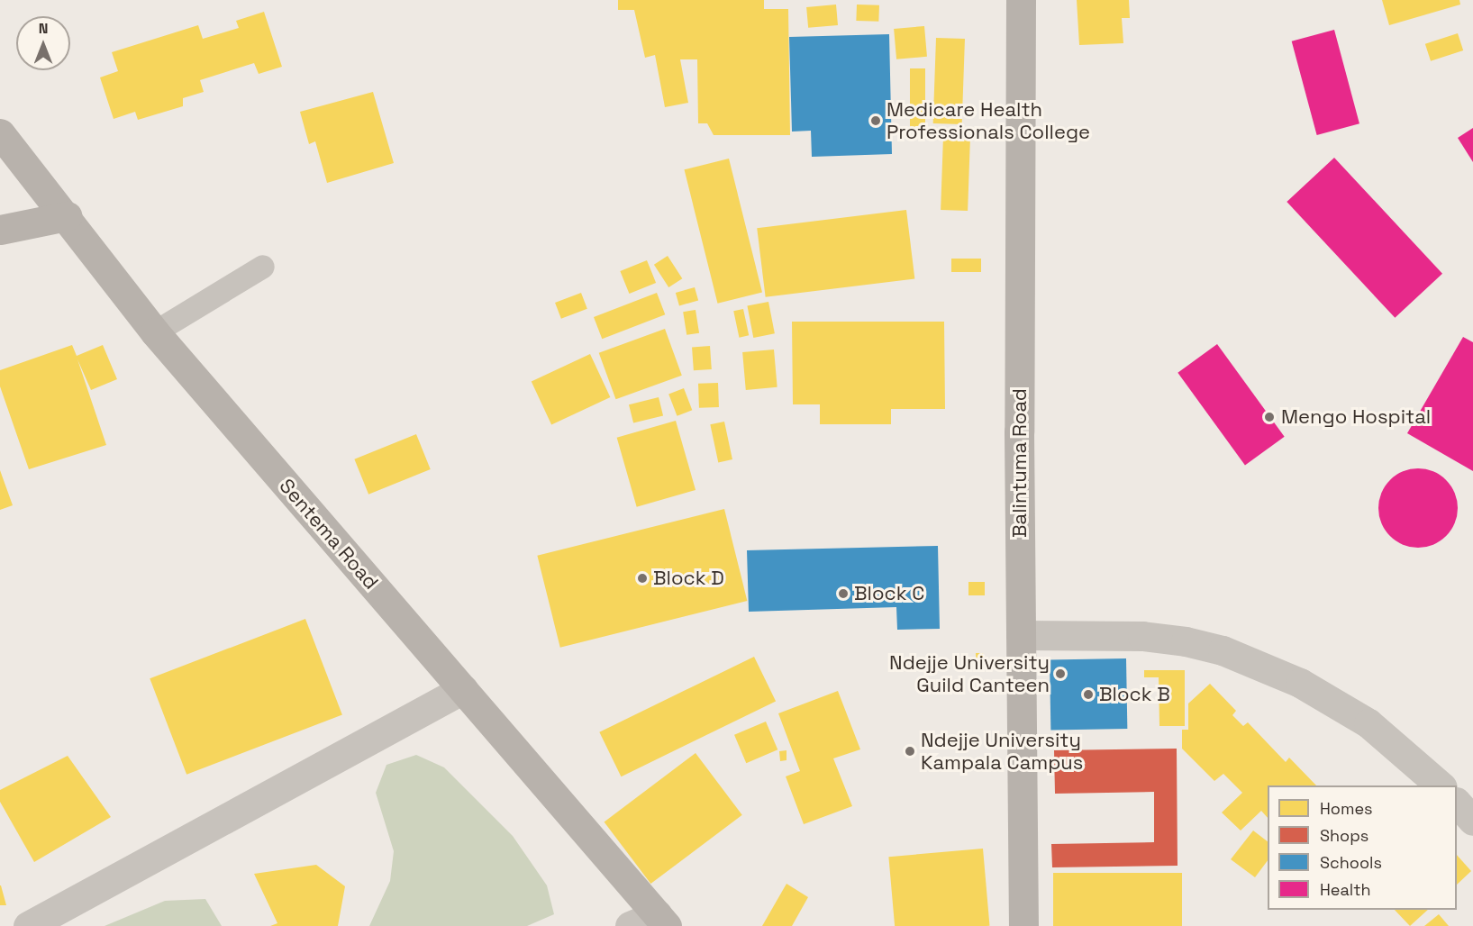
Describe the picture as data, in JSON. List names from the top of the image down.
{
  "streets": {
    "main road": ["Balintuma Road", "Sentema Road"]
  },
  "places": [
    "Medicare Health Professionals College",
    "Mengo Hospital",
    "Block D",
    "Block C",
    "Ndejje University Guild Canteen",
    "Block B",
    "Ndejje University Kampala Campus"
  ],
  "legend": [
    "Homes",
    "Shops",
    "Schools",
    "Health"
  ],
  "north": "top"
}
